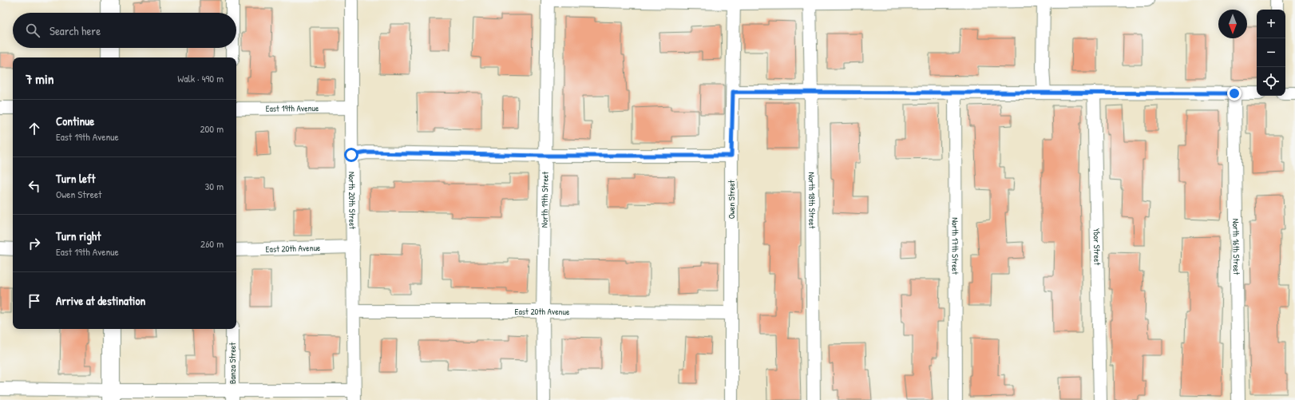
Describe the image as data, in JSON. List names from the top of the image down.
{
  "streets": {
    "street": [
      "East 19th Avenue",
      "North 19th Street",
      "Owen Street",
      "North 18th Street",
      "North 20th Street",
      "North 17th Street",
      "Ybor Street",
      "North 16th Street",
      "East 20th Avenue",
      "Banza Street"
    ]
  },
  "crossings": [
    ["East 19th Avenue", "North 20th Street"],
    ["North 19th Street", "East 20th Avenue"],
    ["Owen Street", "East 20th Avenue"],
    ["North 20th Street", "East 20th Avenue"]
  ],
  "north": "bottom",
  "page": {
    "map_buttons": ["+", "−"],
    "search": "Search here",
    "heading": ["7 min", "Walk · 490 m"],
    "list": [
      ["Continue", "East 19th Avenue", "200 m"],
      ["Turn left", "Owen Street", "30 m"],
      ["Turn right", "East 19th Avenue", "260 m"],
      "Arrive at destination"
    ]
  }
}
